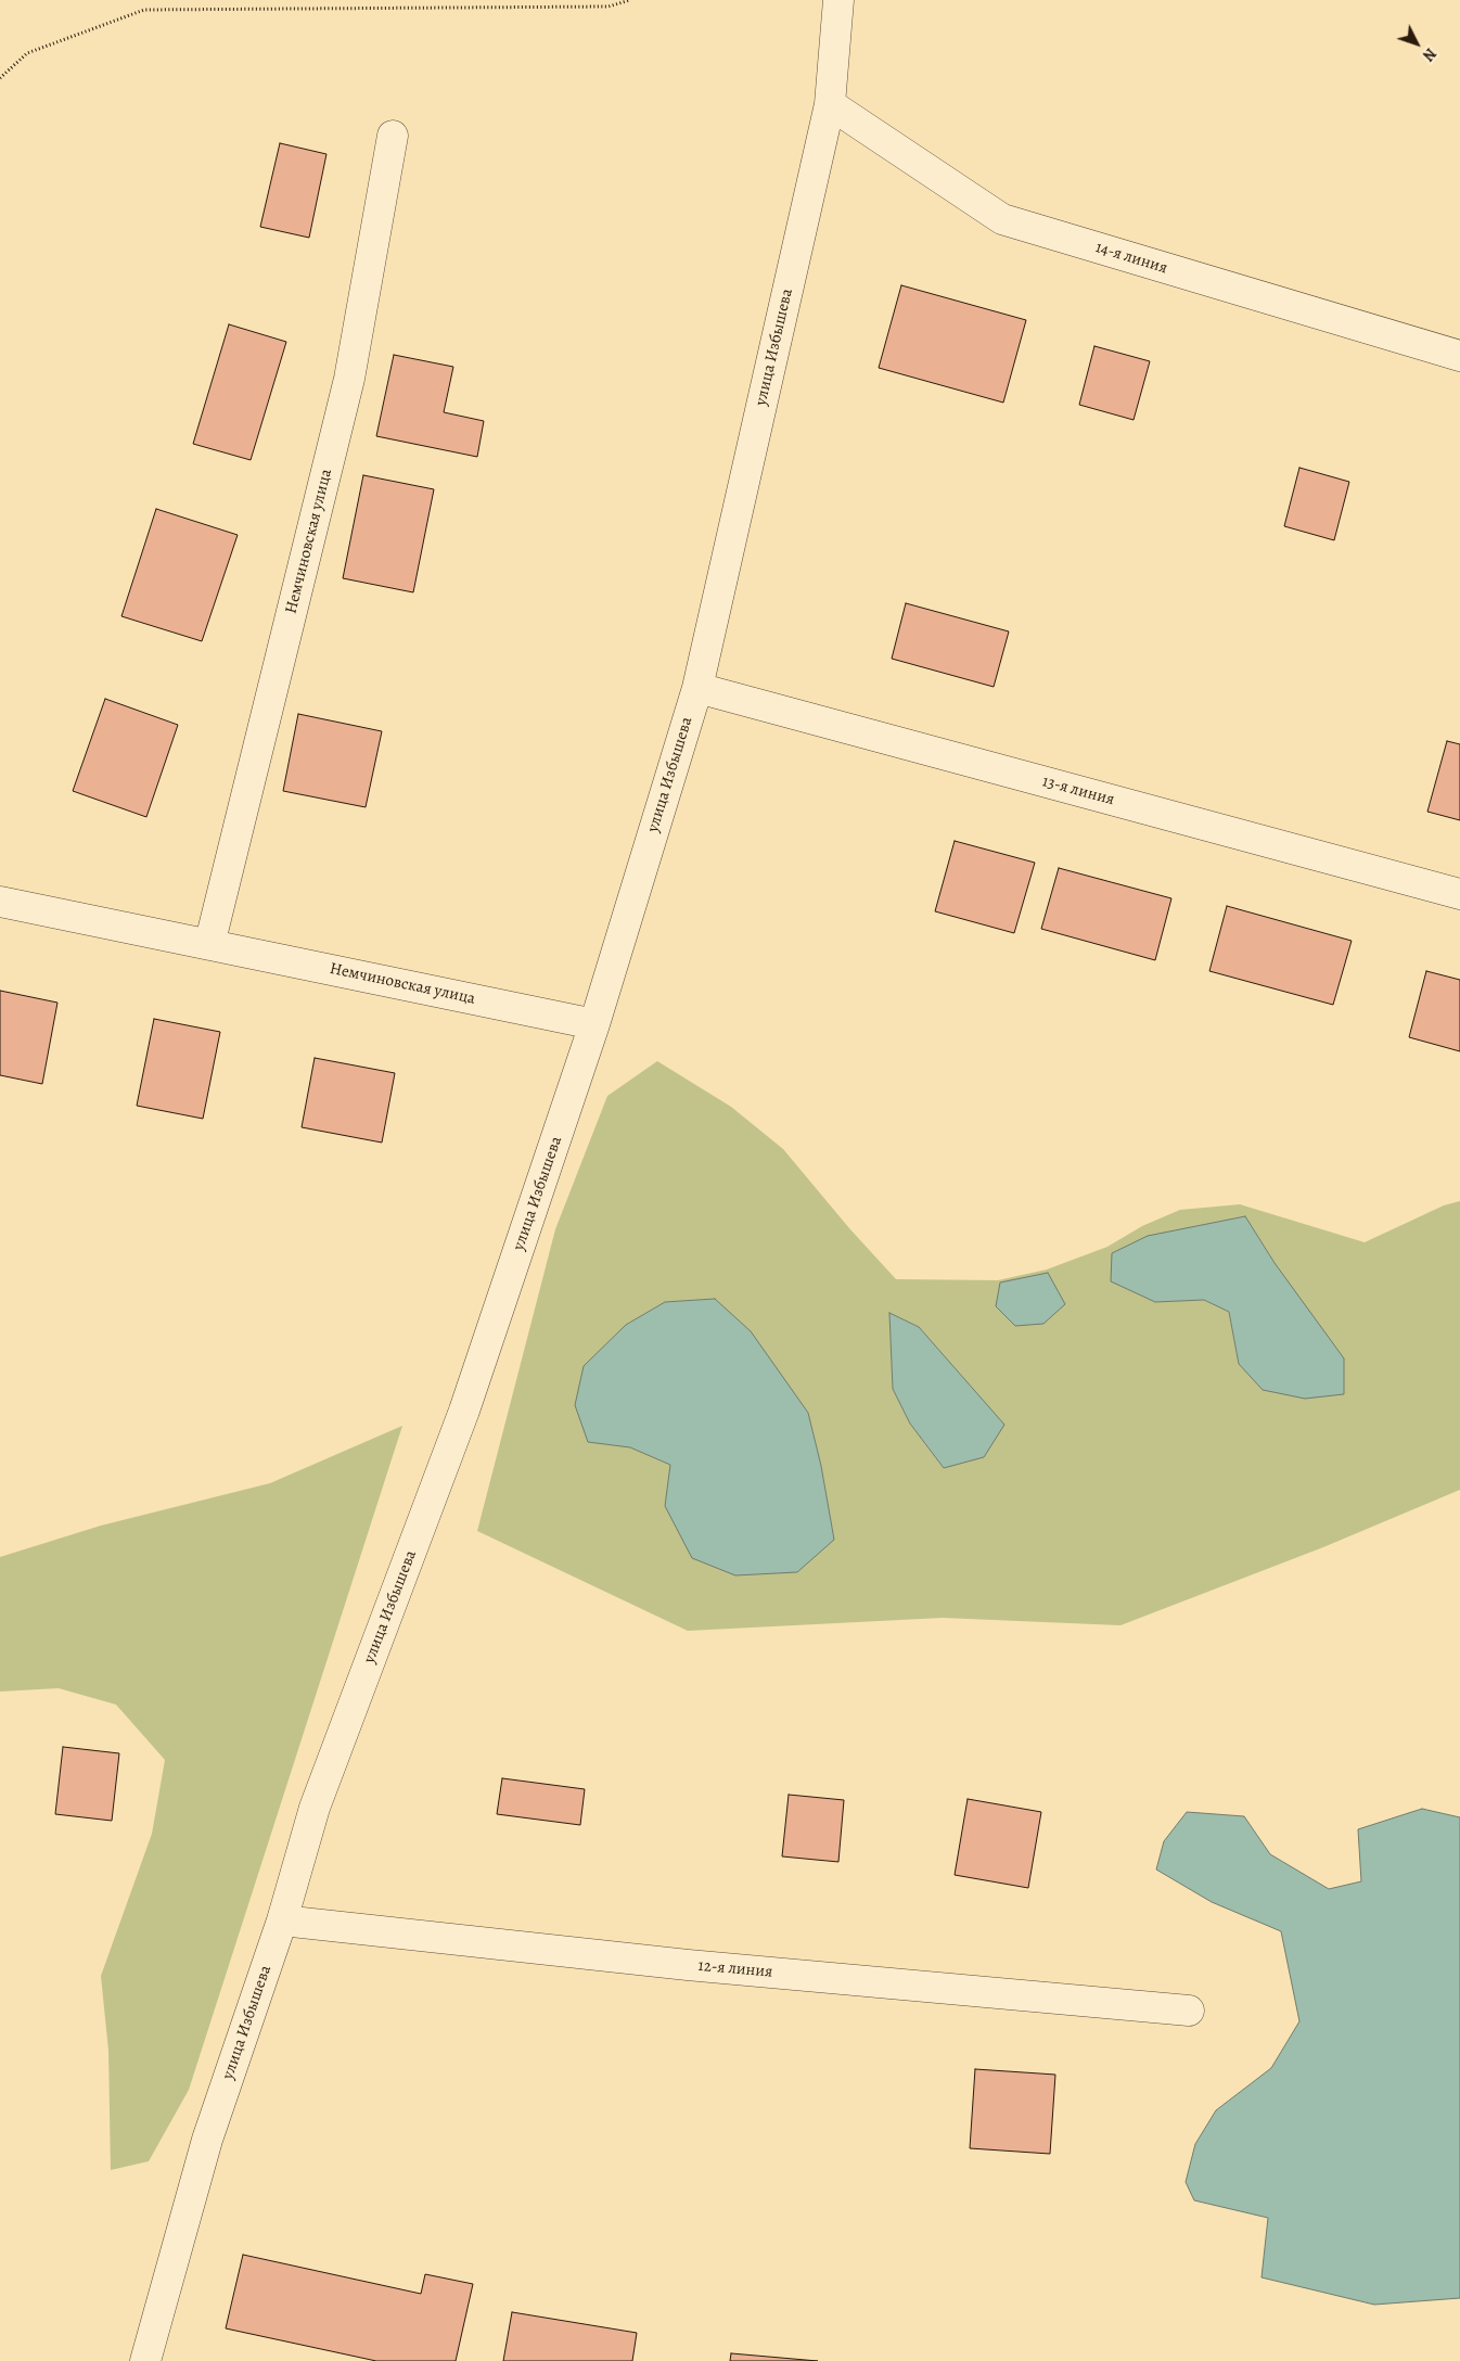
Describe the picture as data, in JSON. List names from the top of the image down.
{
  "streets": {
    "street": [
      "14-я линия",
      "улица Избышева",
      "Немчиновская улица",
      "13-я линия",
      "12-я линия"
    ]
  },
  "crossings": [
    ["14-я линия", "улица Избышева"],
    ["улица Избышева", "Немчиновская улица"],
    ["улица Избышева", "13-я линия"],
    ["улица Избышева", "12-я линия"]
  ],
  "north": "bottom right"
}
